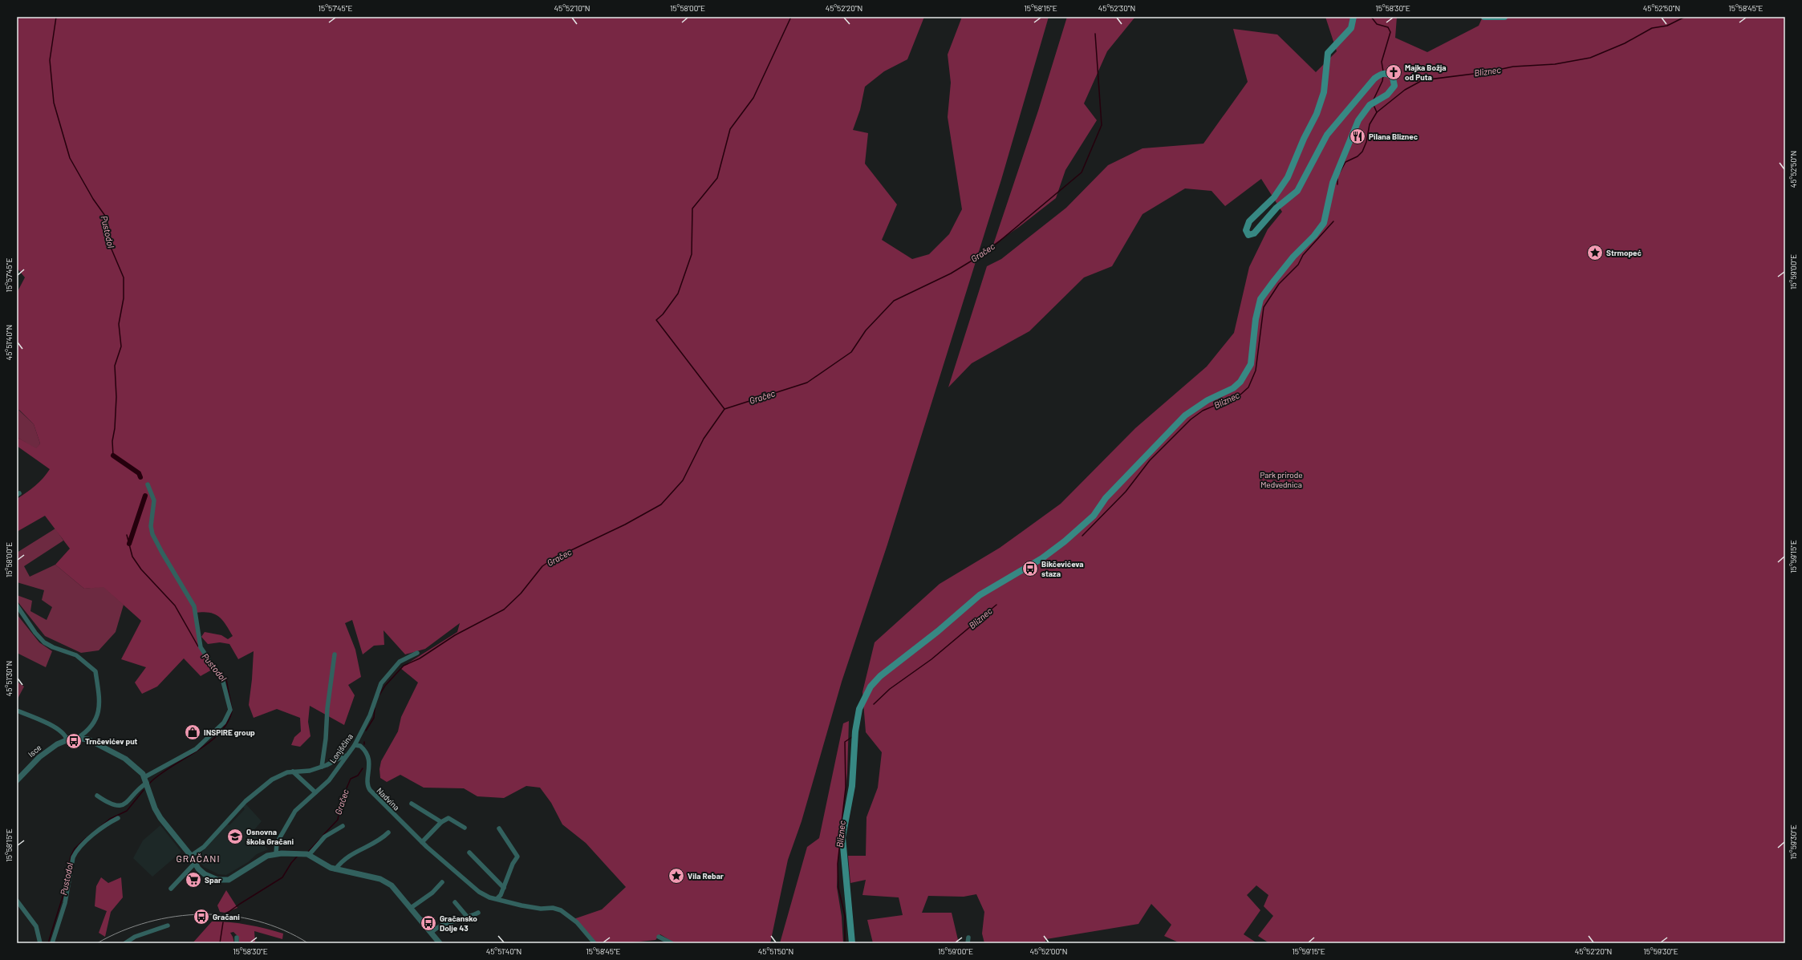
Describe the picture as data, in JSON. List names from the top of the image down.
{
  "streets": {
    "street": ["Lonjščina", "Isce", "Nadvina"]
  },
  "crossings": [
    ["Lonjščina", "Nadvina"]
  ],
  "districts": ["GRAČANI"],
  "water": ["Bliznec", "Pustodol", "Gračec"],
  "parks": ["Park prirode Medvednica"],
  "places": {
    "church": ["Majka Božja od Puta"],
    "restaurant": ["Pilana Bliznec"],
    "place": ["Strmopeć", "Vila Rebar"],
    "bus stop": [
      "Bikčevićeva staza",
      "Trnčevićev put",
      "Gračani",
      "Gračansko Dolje 43"
    ],
    "shop": ["INSPIRE group"],
    "school or university": ["Osnovna škola Gračani"],
    "supermarket": ["Spar"]
  },
  "coordinates": [
    "15°57'45\"E",
    "45°52'10\"N",
    "15°58'00\"E",
    "45°52'20\"N",
    "15°58'15\"E",
    "45°52'30\"N",
    "15°58'30\"E",
    "45°52'50\"N",
    "15°58'45\"E",
    "15°59'00\"E",
    "45°51'40\"N",
    "15°59'15\"E",
    "45°51'30\"N",
    "15°59'30\"E",
    "45°51'50\"N",
    "45°52'00\"N"
  ]
}
